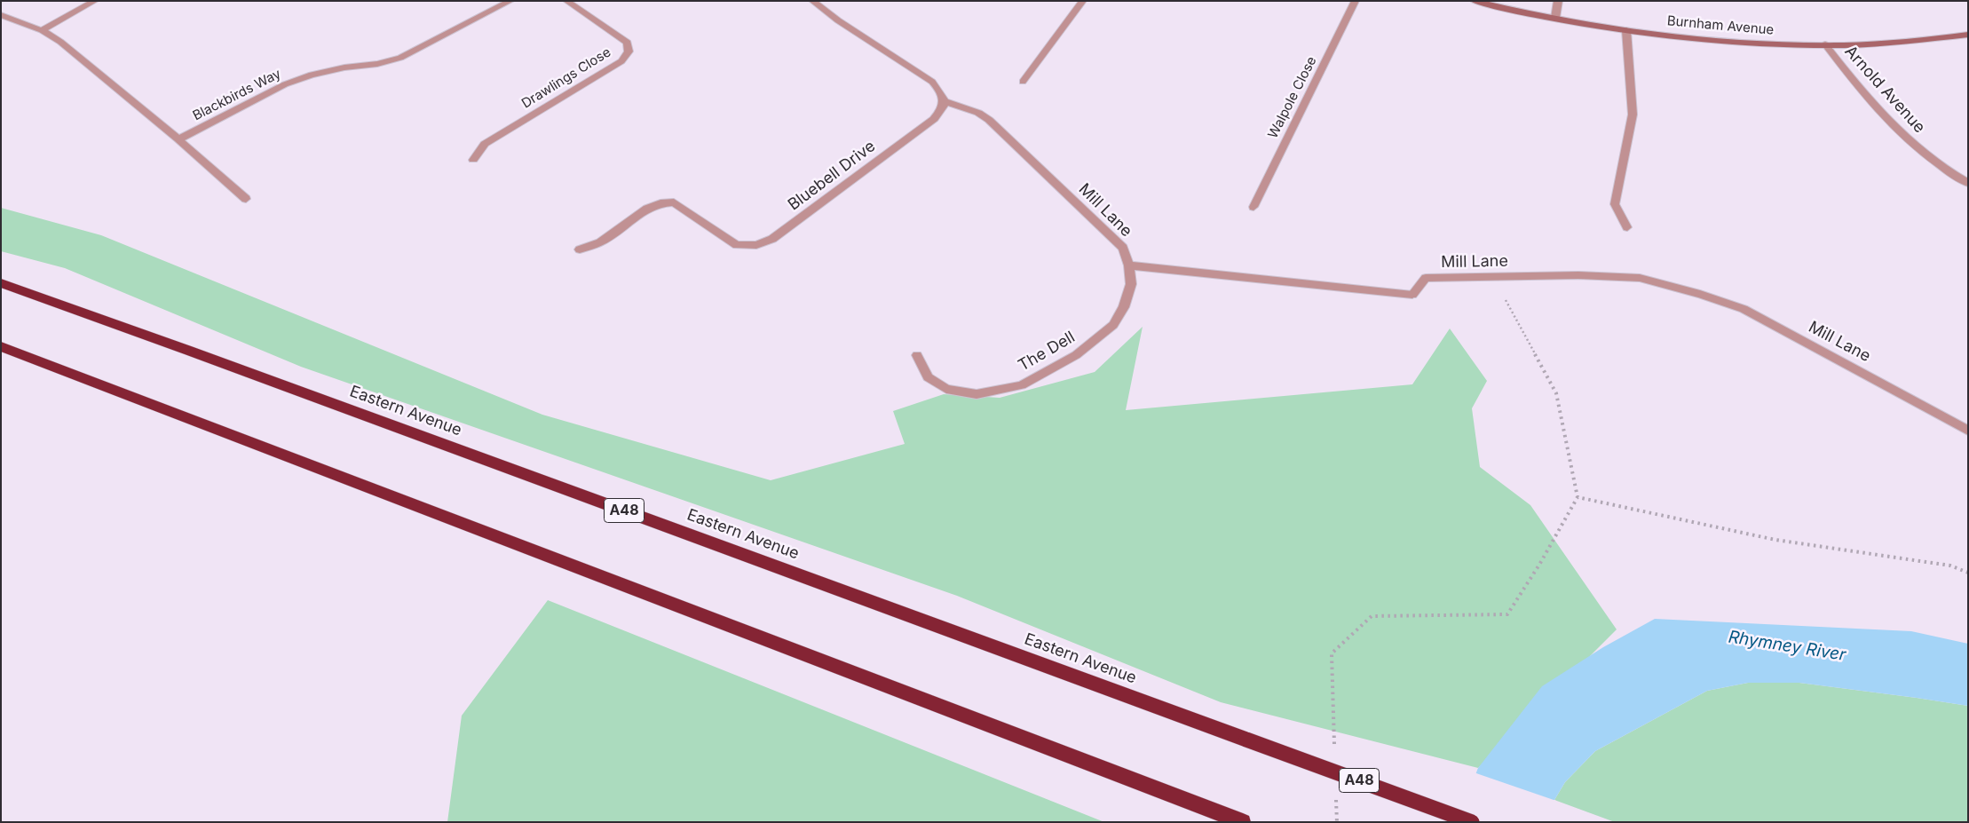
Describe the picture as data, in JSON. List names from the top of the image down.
{
  "streets": {
    "highway": ["Eastern Avenue", "A48"],
    "street": [
      "Burnham Avenue",
      "Drawlings Close",
      "Arnold Avenue",
      "Blackbirds Way",
      "Walpole Close",
      "Bluebell Drive",
      "Mill Lane",
      "The Dell"
    ]
  },
  "crossings": [
    ["Burnham Avenue", "Arnold Avenue"],
    ["Bluebell Drive", "Mill Lane"],
    ["Mill Lane", "The Dell"]
  ],
  "water": ["Rhymney River"]
}
